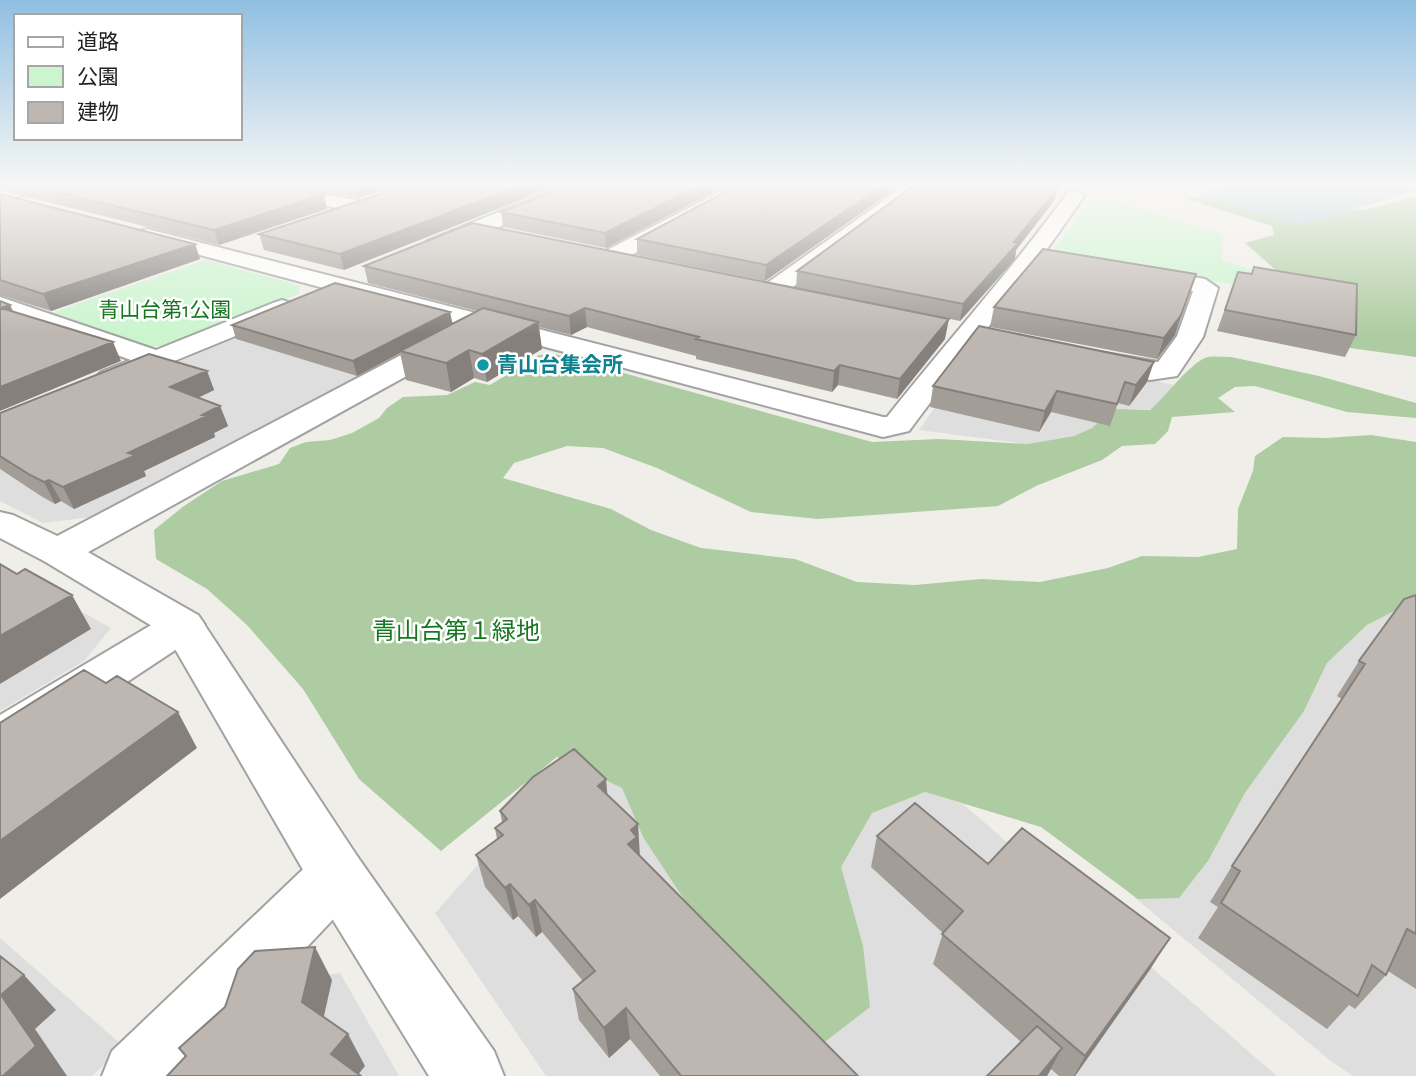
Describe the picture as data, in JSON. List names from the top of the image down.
{
  "parks": ["青山台第1公園", "青山台第１緑地"],
  "places": ["青山台集会所"],
  "legend": ["道路", "公園", "建物"]
}
